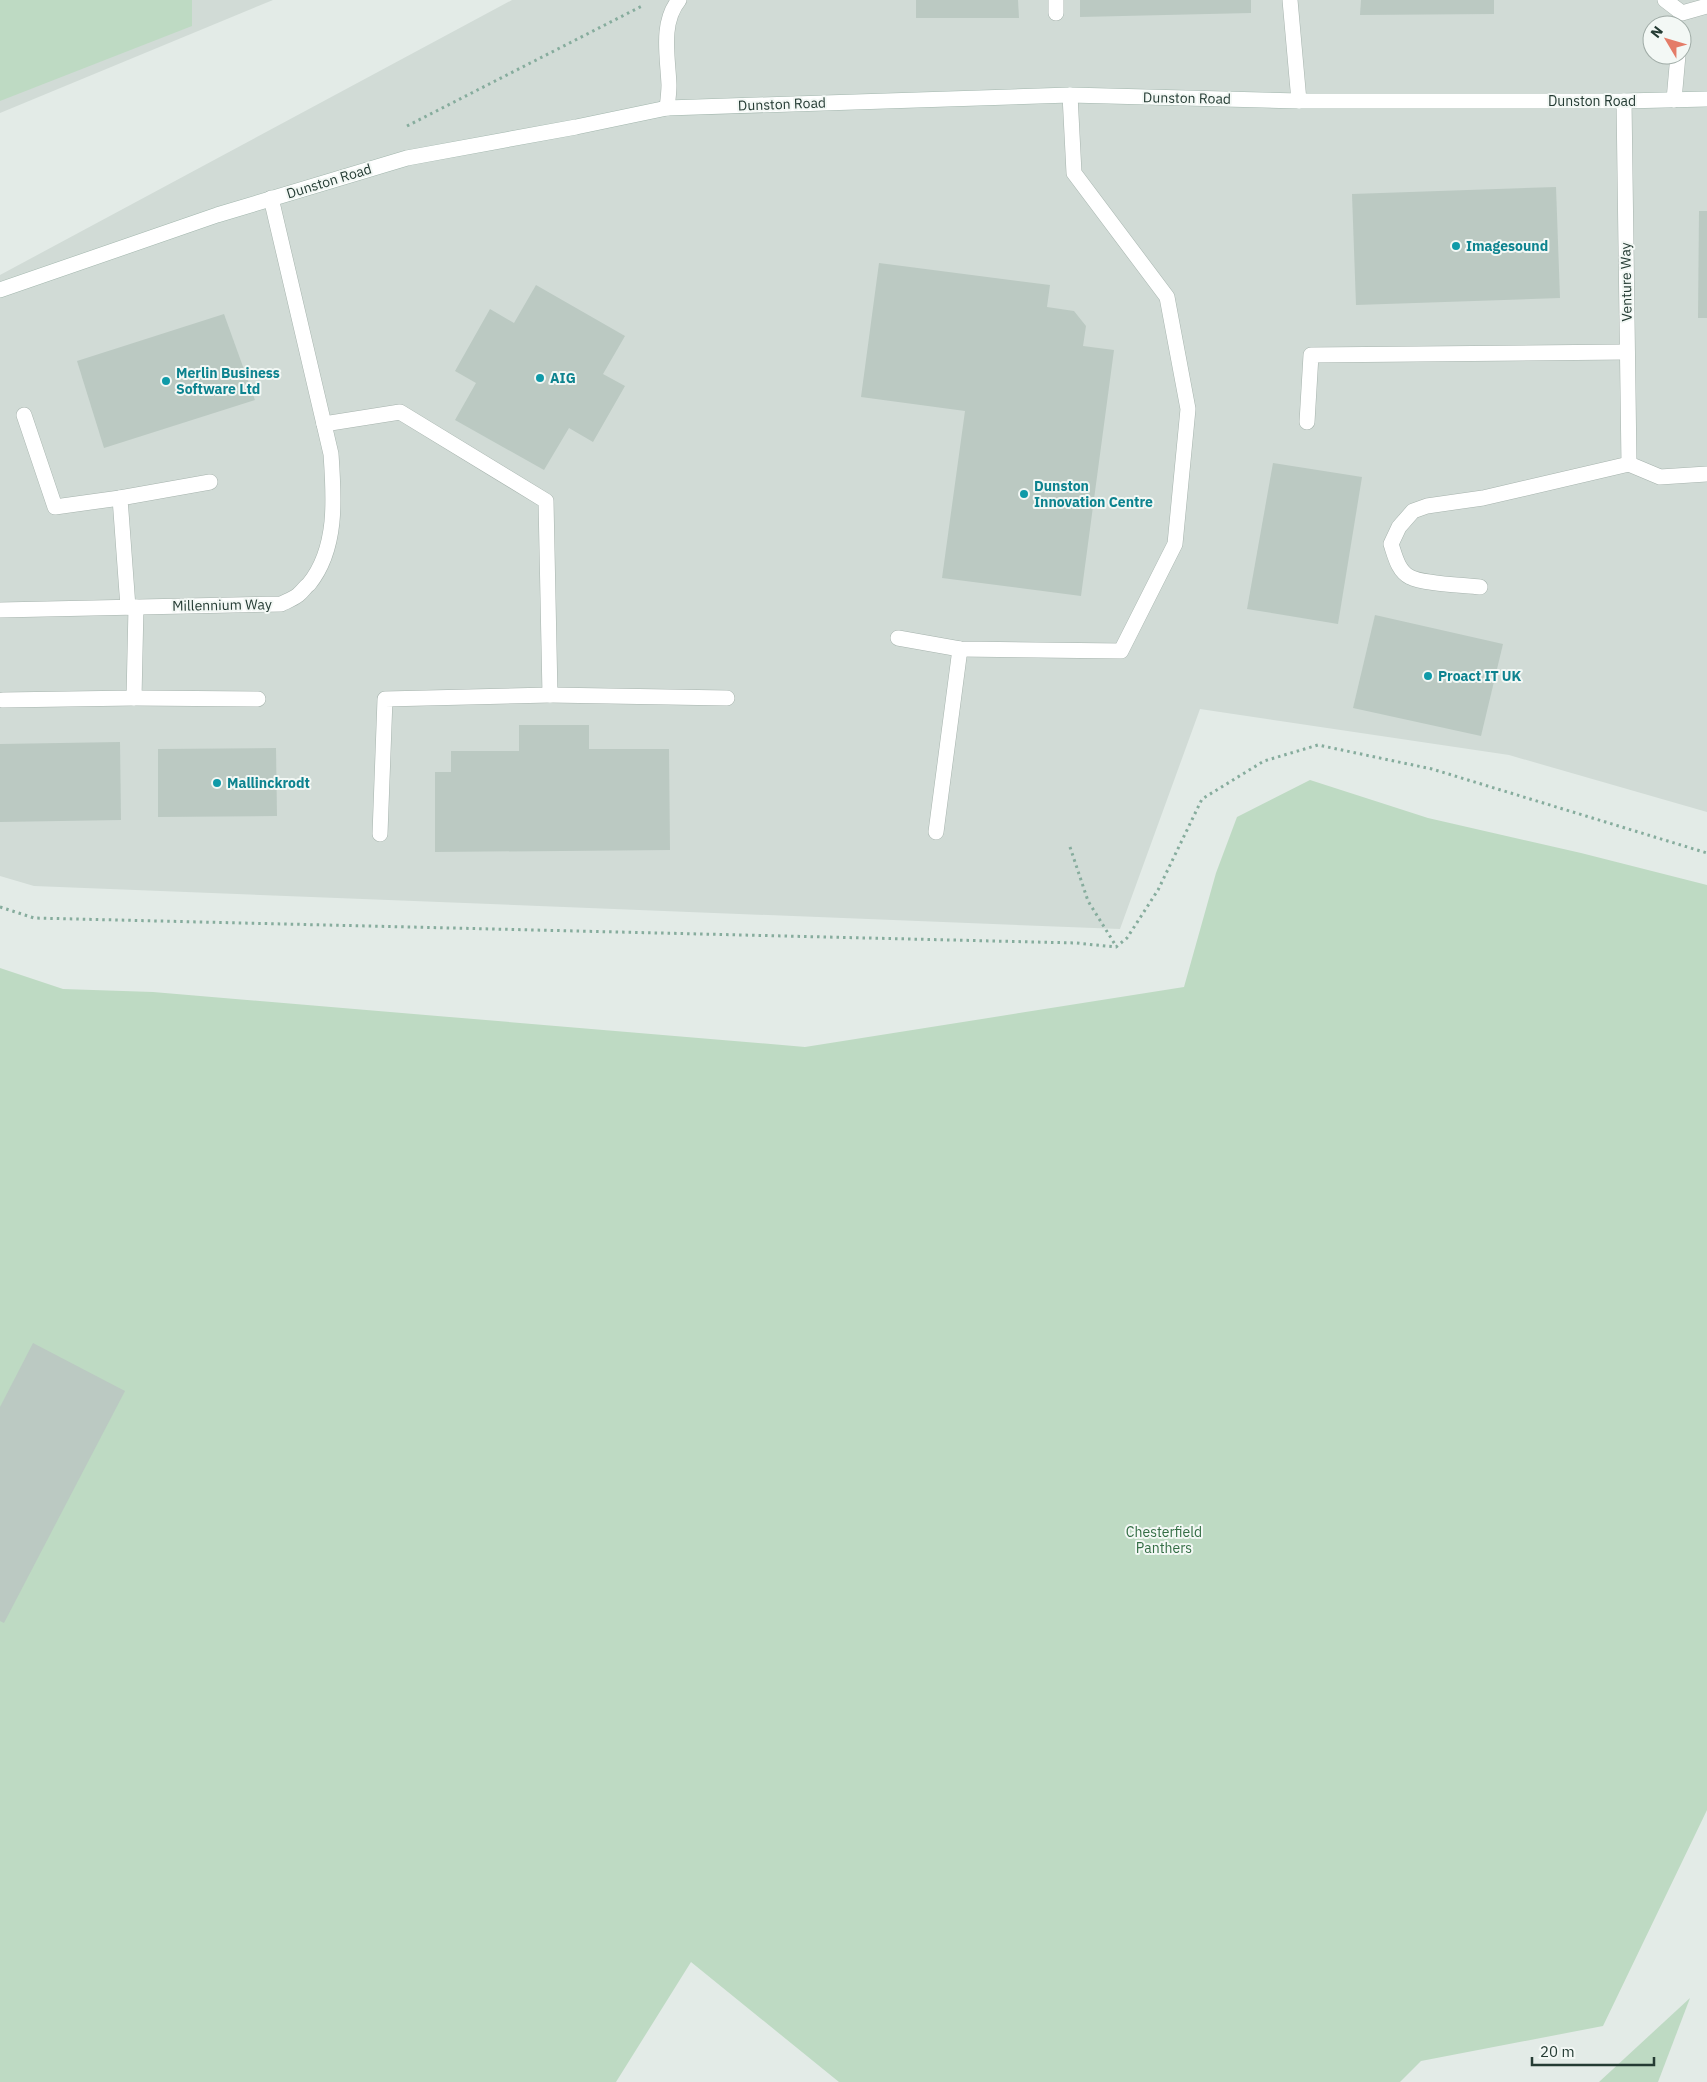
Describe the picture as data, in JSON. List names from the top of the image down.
{
  "streets": {
    "street": ["Dunston Road", "Venture Way", "Millennium Way"]
  },
  "crossings": [
    ["Dunston Road", "Venture Way"],
    ["Dunston Road", "Millennium Way"]
  ],
  "parks": ["Chesterfield Panthers"],
  "places": [
    "Imagesound",
    "AIG",
    "Merlin Business Software Ltd",
    "Dunston Innovation Centre",
    "Proact IT UK",
    "Mallinckrodt"
  ],
  "scale_bar": "20 m",
  "north": "top left"
}
